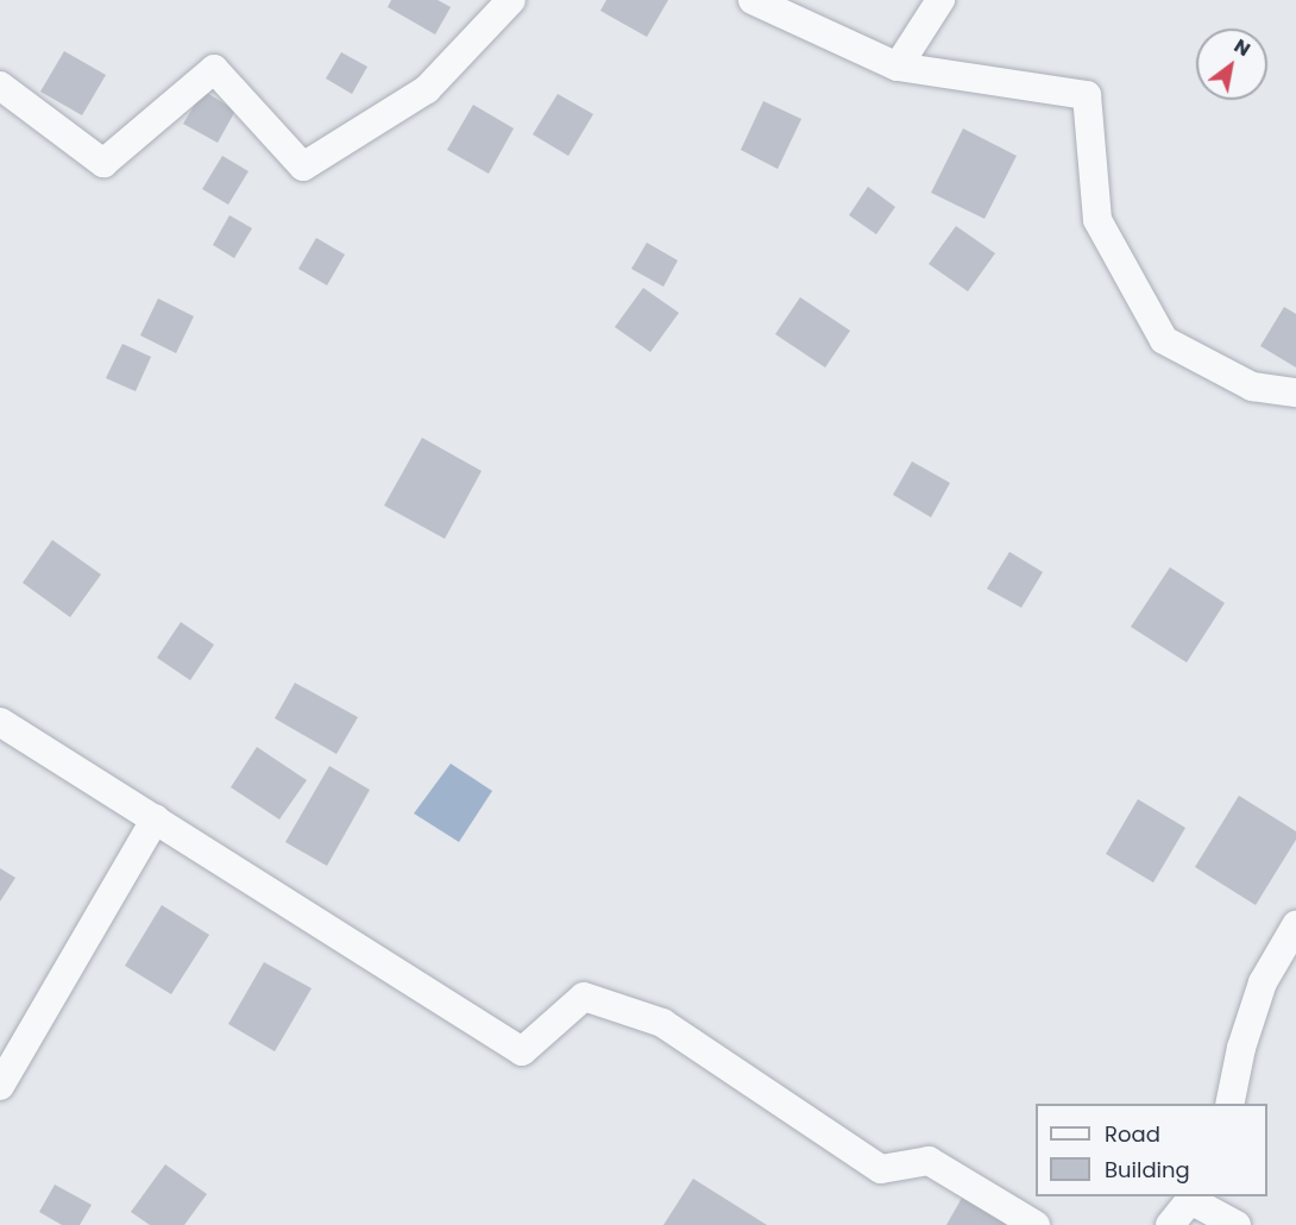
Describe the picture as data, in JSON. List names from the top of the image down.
{
  "legend": ["Road", "Building"],
  "north": "top right"
}
